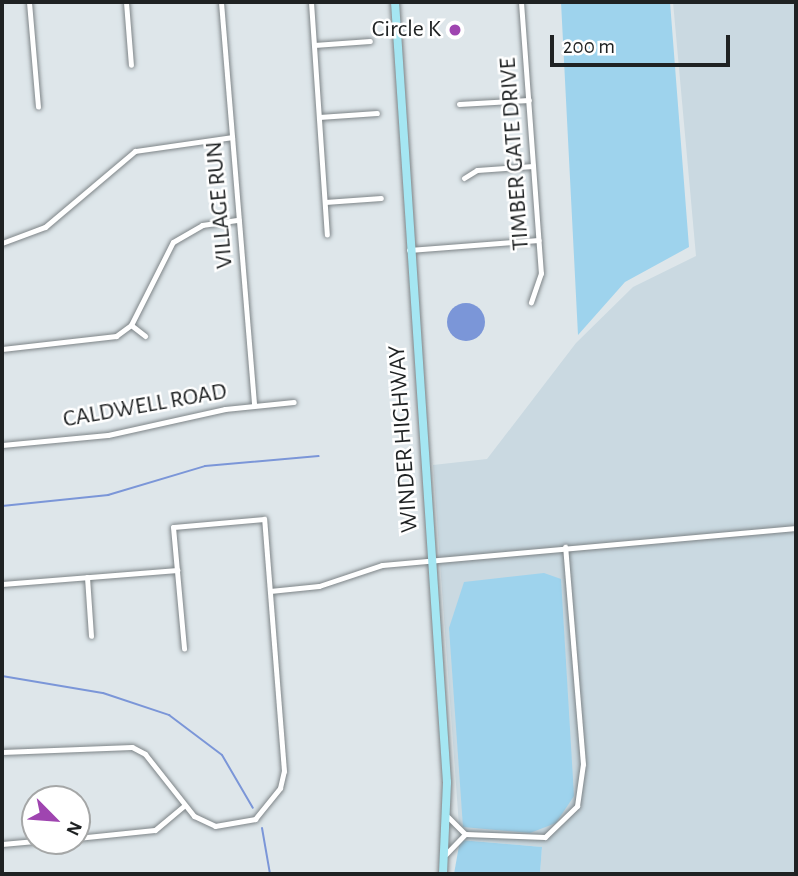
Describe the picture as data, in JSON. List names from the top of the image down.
{
  "streets": {
    "main road": ["WINDER HIGHWAY"],
    "street": ["TIMBER GATE DRIVE", "VILLAGE RUN", "CALDWELL ROAD"]
  },
  "crossings": [
    ["VILLAGE RUN", "CALDWELL ROAD"]
  ],
  "places": ["Circle K"],
  "scale_bar": "200 m",
  "north": "bottom right"
}
